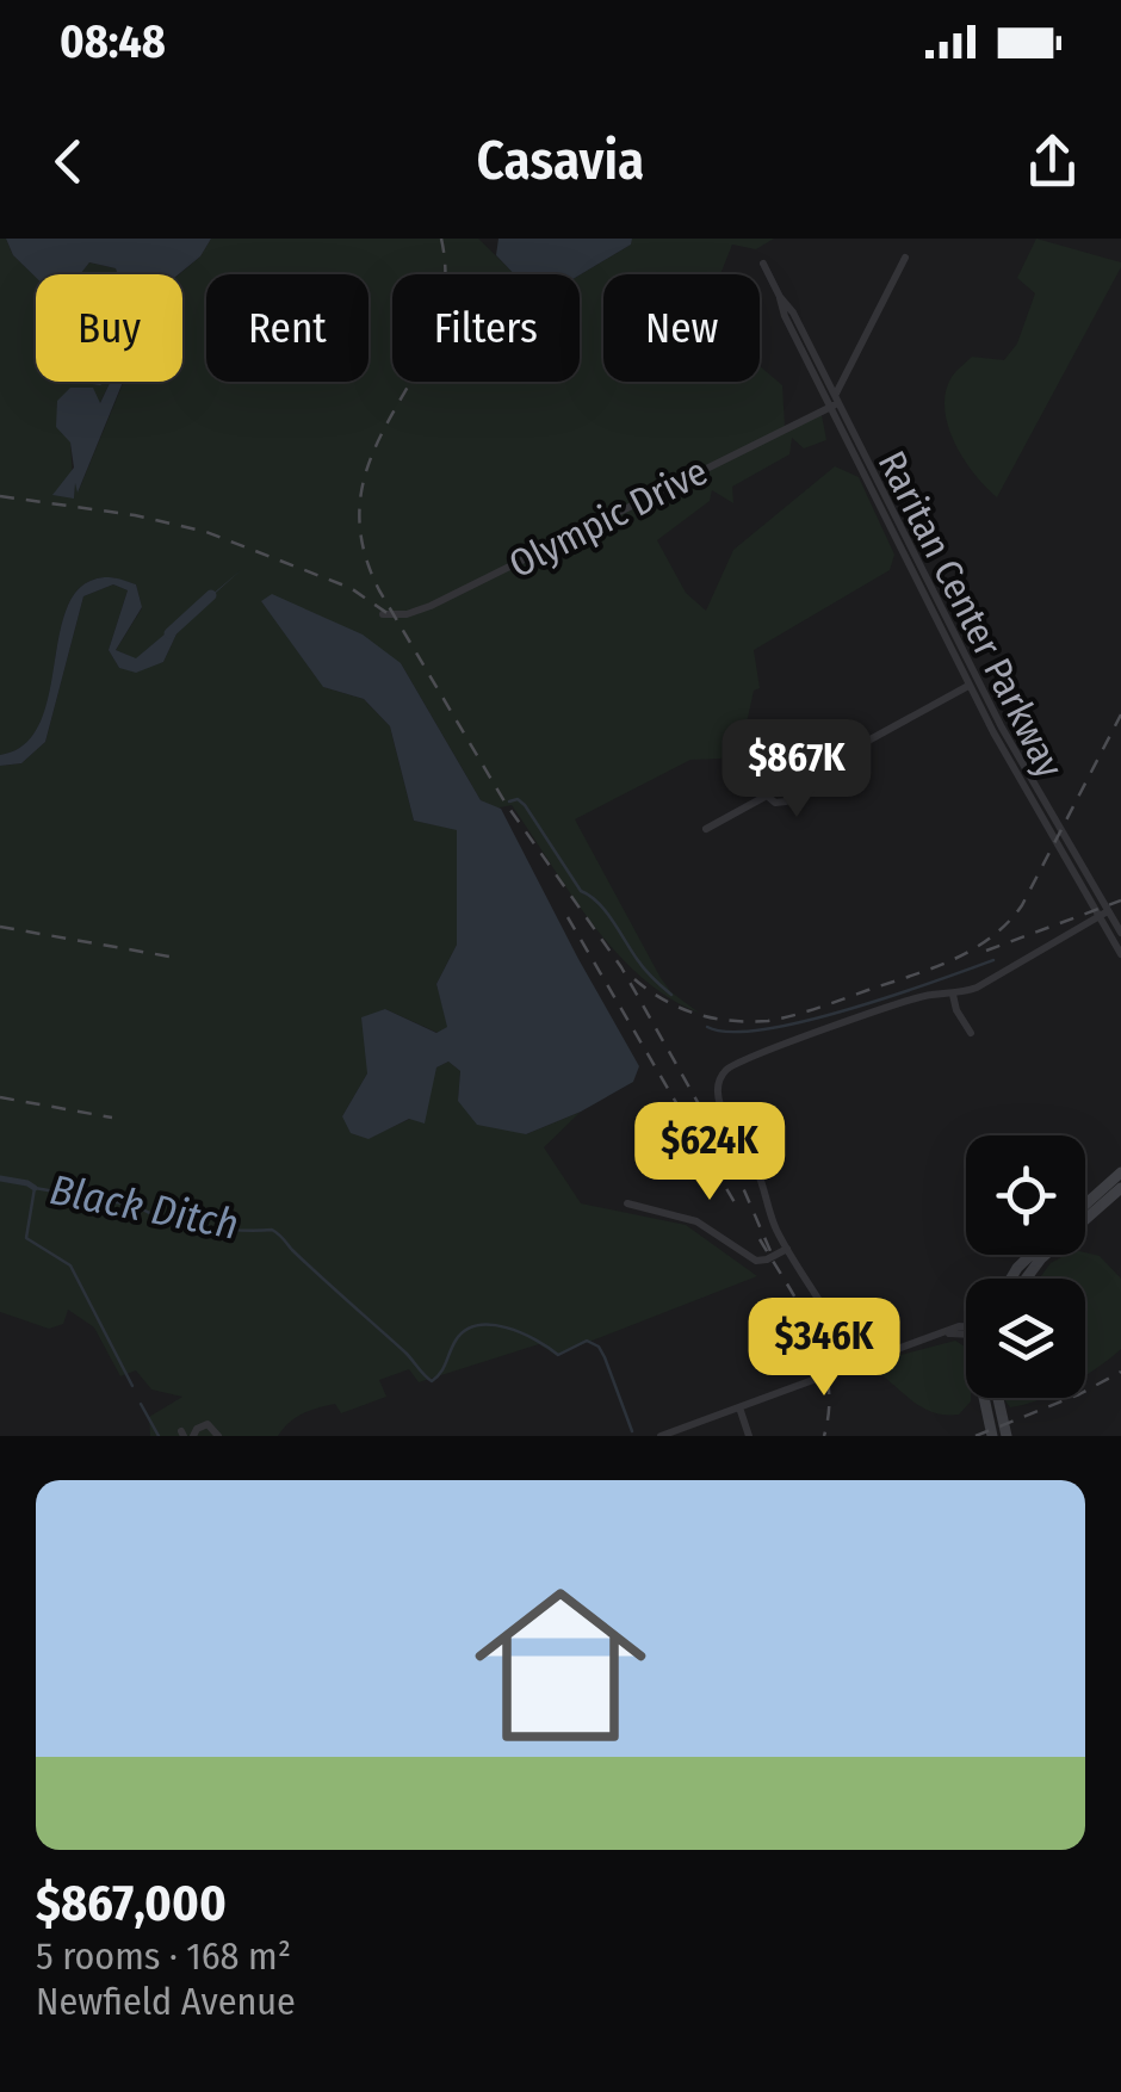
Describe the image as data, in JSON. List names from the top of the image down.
{
  "streets": {
    "street": ["Olympic Drive", "Raritan Center Parkway"]
  },
  "crossings": [
    ["Olympic Drive", "Raritan Center Parkway"]
  ],
  "water": ["Black Ditch"],
  "page": {
    "status": "08:48",
    "header": "Casavia",
    "chip": [
      "Buy",
      "Rent",
      "Filters",
      "New"
    ],
    "price": ["$867K", "$624K", "$346K"],
    "list": [
      {
        "name": "$867,000",
        "note": "5 rooms · 168 m² · Newfield Avenue"
      }
    ]
  }
}
